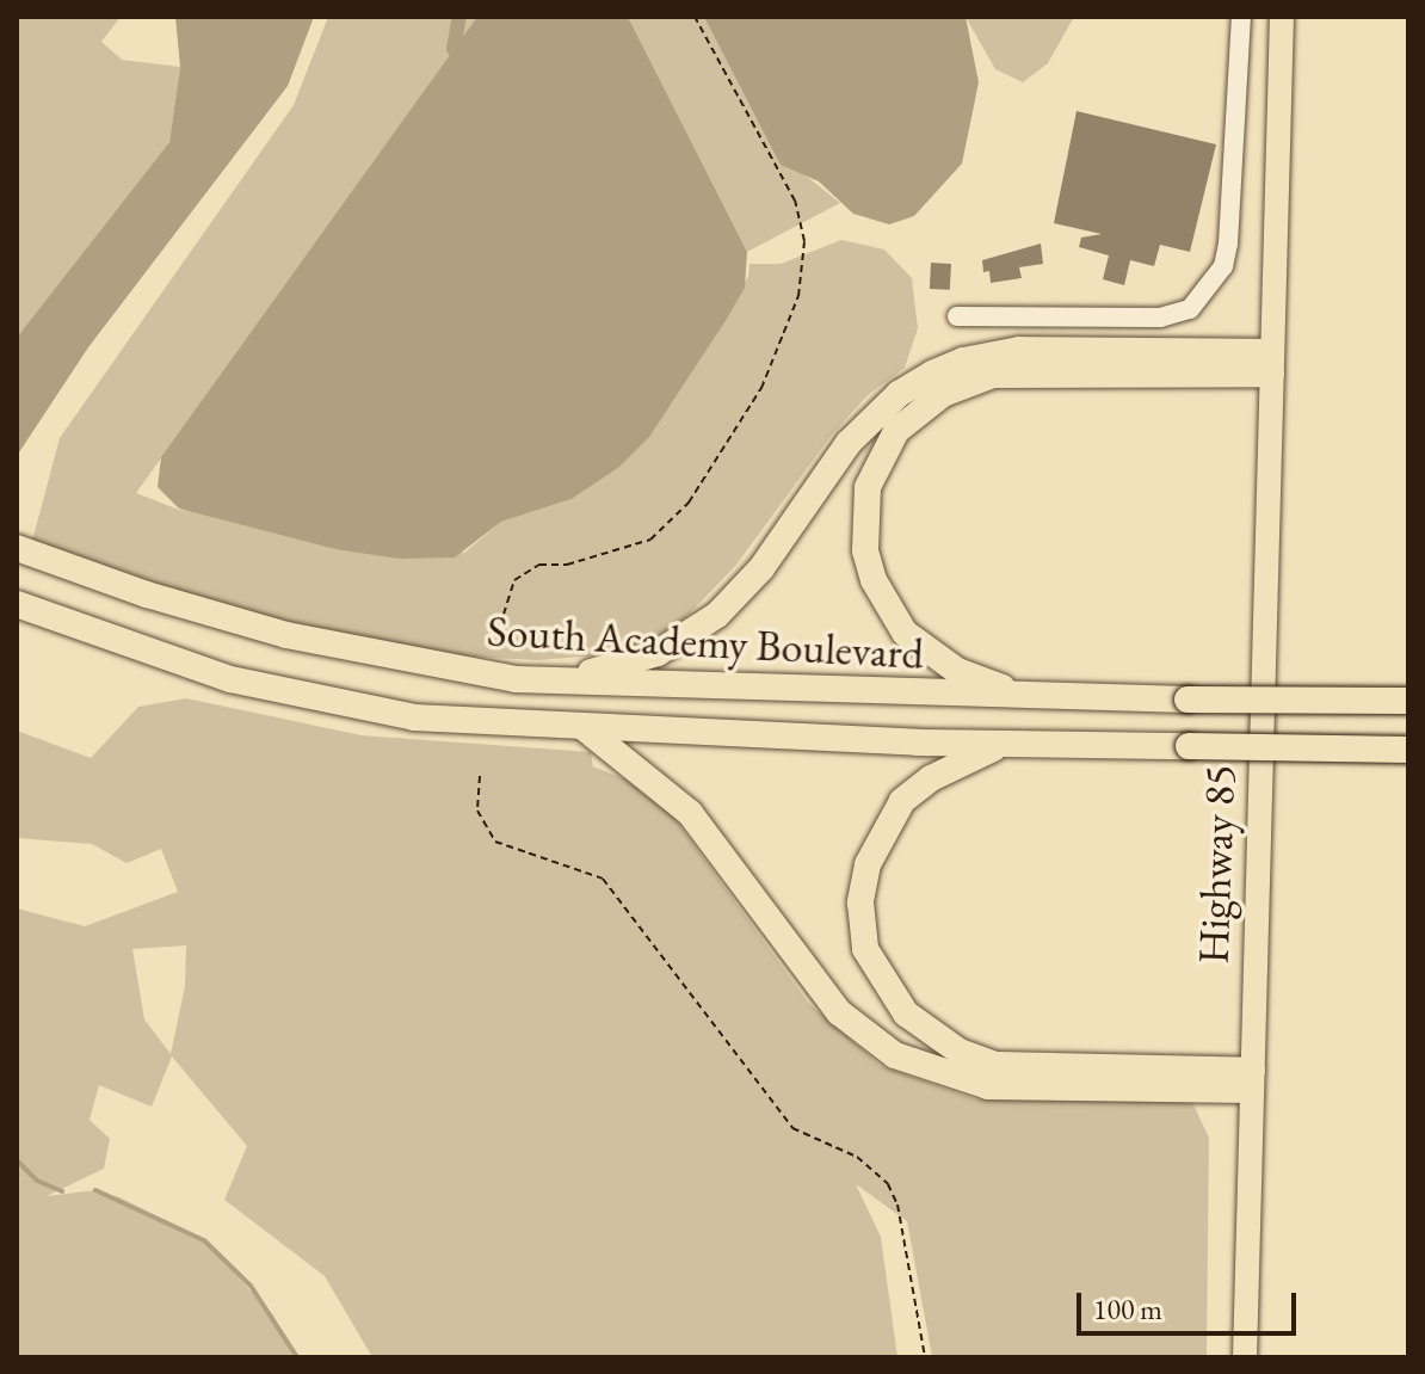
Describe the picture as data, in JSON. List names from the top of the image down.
{
  "streets": {
    "highway": ["South Academy Boulevard"],
    "main road": ["Highway 85"]
  },
  "scale_bar": "100 m"
}
